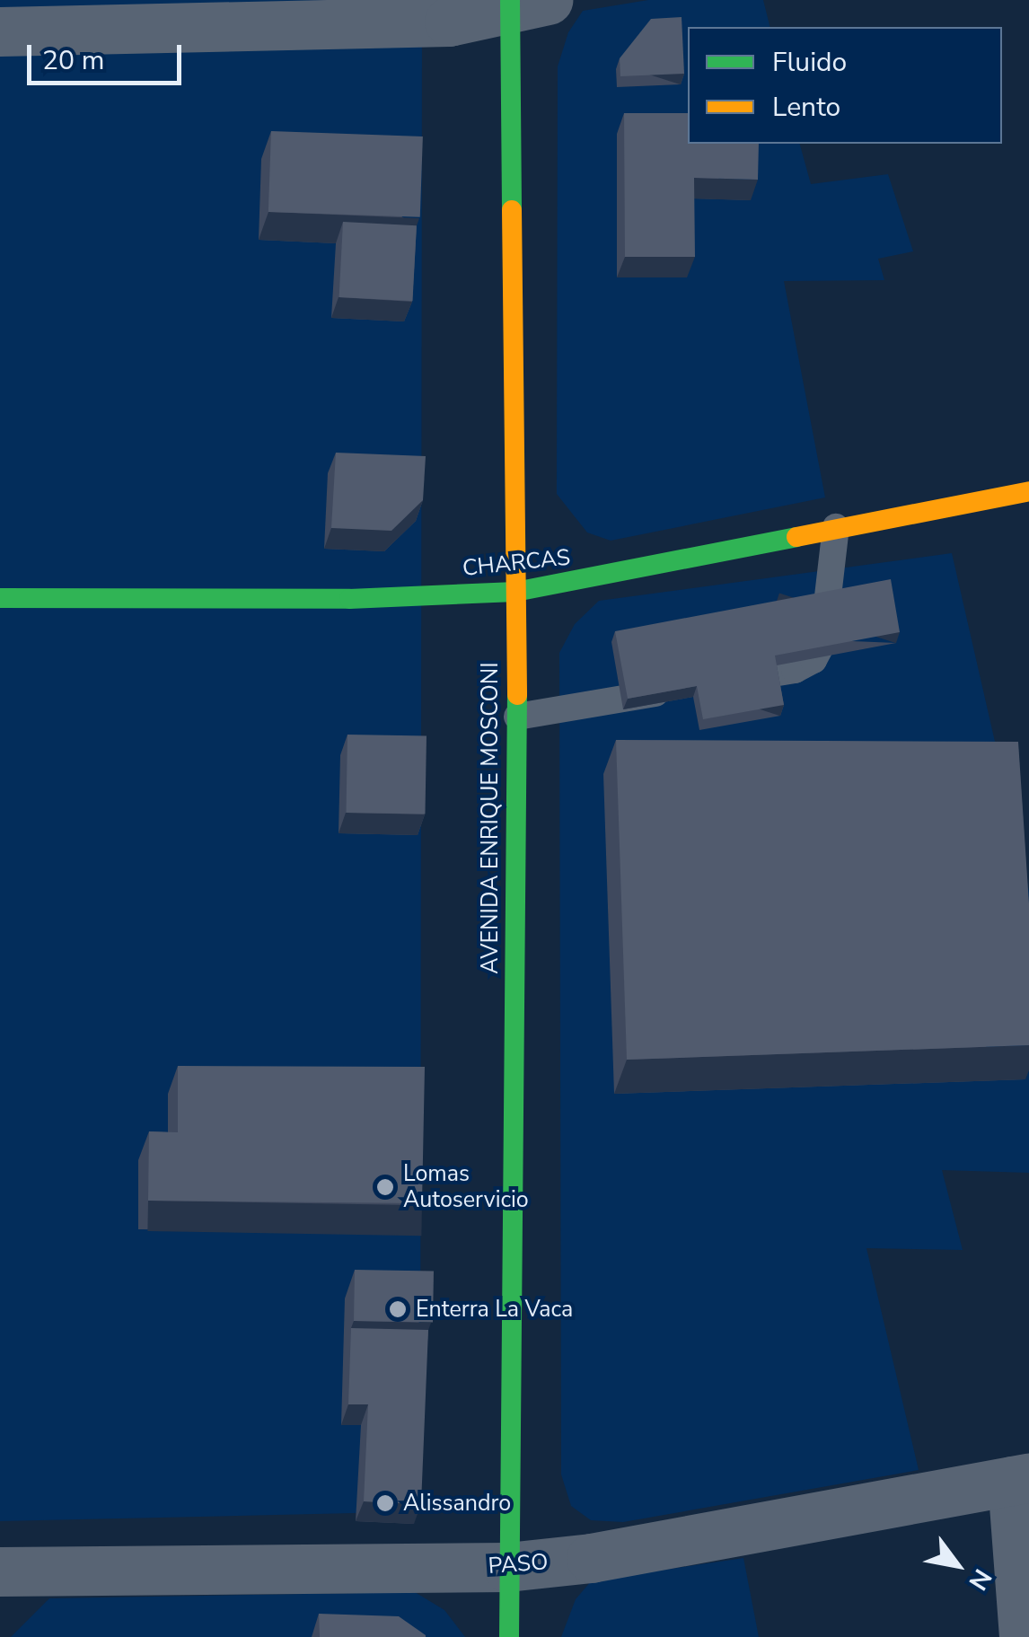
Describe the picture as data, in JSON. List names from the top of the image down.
{
  "streets": {
    "main road": ["CHARCAS", "AVENIDA ENRIQUE MOSCONI"],
    "street": ["PASO"]
  },
  "crossings": [
    ["CHARCAS", "AVENIDA ENRIQUE MOSCONI"],
    ["AVENIDA ENRIQUE MOSCONI", "PASO"]
  ],
  "places": ["Lomas Autoservicio", "Enterra La Vaca", "Alissandro"],
  "legend": ["Fluido", "Lento"],
  "scale_bar": "20 m",
  "north": "bottom right"
}
